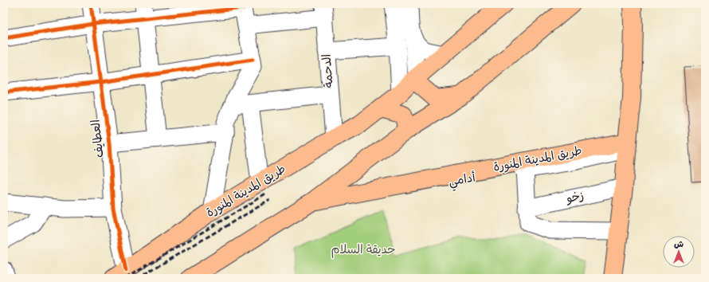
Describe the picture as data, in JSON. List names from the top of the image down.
{
  "streets": {
    "main road": ["طريق المدينة المنورة"],
    "street": [
      "الدحمة",
      "العطايف",
      "أدامي",
      "زخو"
    ]
  },
  "crossings": [
    ["الدحمة", "طريق المدينة المنورة"],
    ["العطايف", "طريق المدينة المنورة"],
    ["طريق المدينة المنورة", "أدامي"]
  ],
  "parks": ["حديقة السلام"],
  "north": "top"
}
